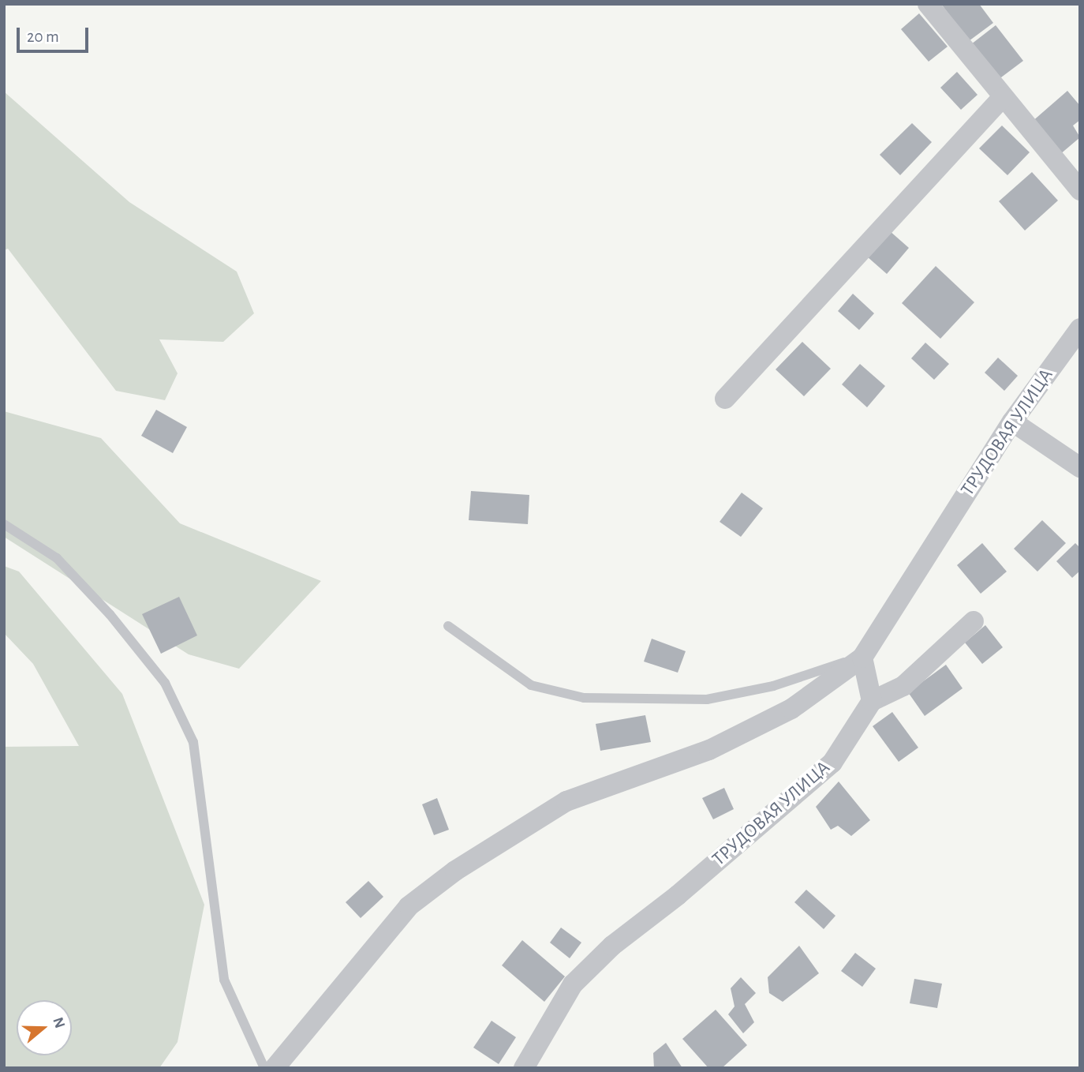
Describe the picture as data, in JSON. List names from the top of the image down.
{
  "streets": {
    "street": ["ТРУДОВАЯ УЛИЦА"]
  },
  "scale_bar": "20 m",
  "north": "right"
}
